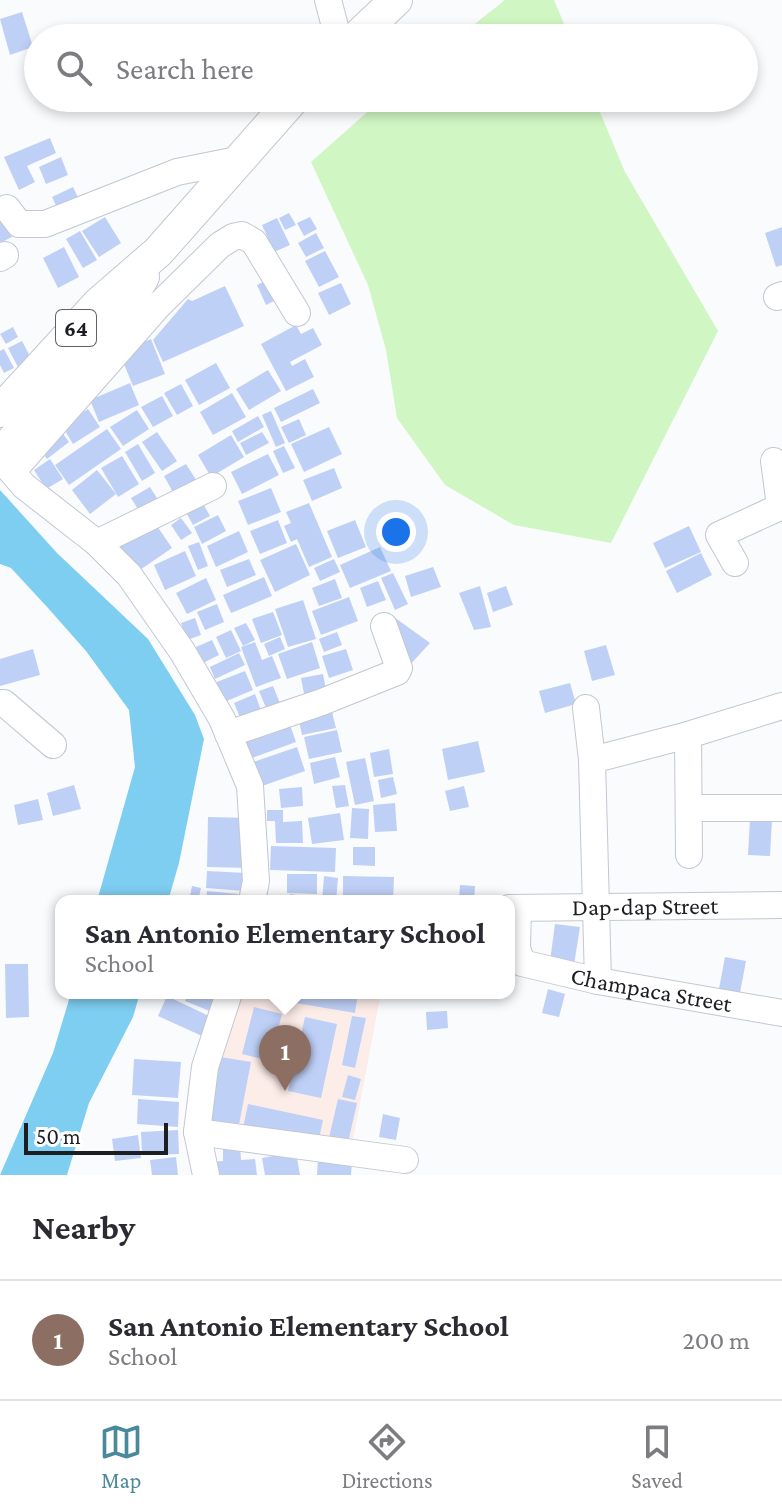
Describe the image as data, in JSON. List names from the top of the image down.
{
  "streets": {
    "main road": ["64"],
    "street": ["Dap-dap Street", "Champaca Street"]
  },
  "scale_bar": "50 m",
  "page": {
    "search": "Search here",
    "popup": ["San Antonio Elementary School", "School"],
    "pins": "1",
    "scale": "50 m",
    "heading": "Nearby",
    "list": [
      {
        "mark": "1",
        "name": "San Antonio Elementary School",
        "note": "School",
        "value": "200 m"
      }
    ],
    "nav": ["Map", "Directions", "Saved"]
  }
}
